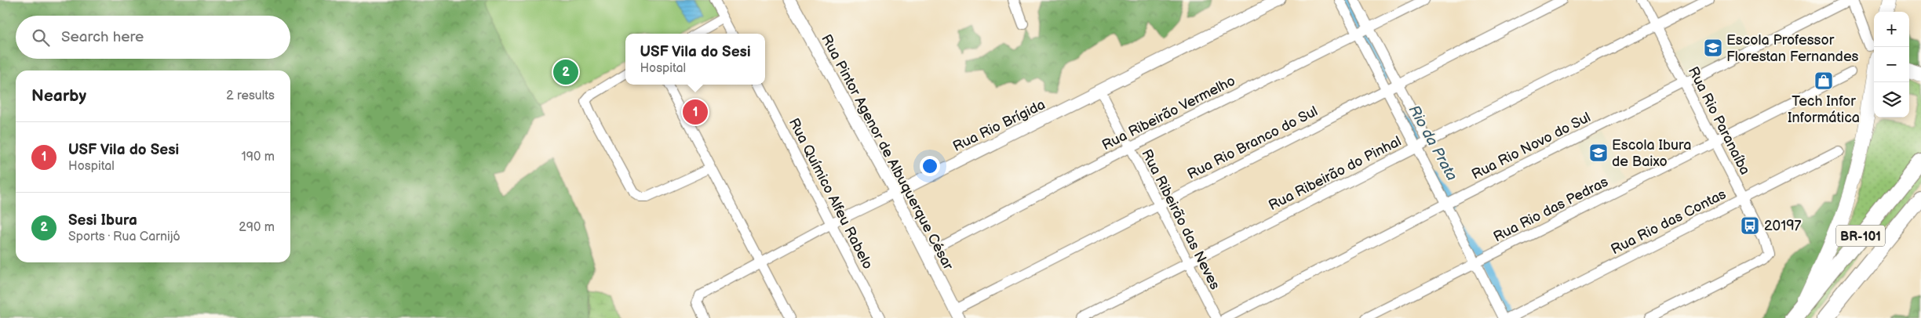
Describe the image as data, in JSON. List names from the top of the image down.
{
  "streets": {
    "highway": ["BR-101"],
    "street": [
      "Rua Ribeirão Vermelho",
      "Rua Rio Paranaíba",
      "Rua Rio Brígida",
      "Rua Rio Branco do Sul",
      "Rua Rio Novo do Sul",
      "Rua Pintor Agenor de Albuquerque César",
      "Rua Ribeirão do Pinhal",
      "Rua Químico Alfeu Rabelo",
      "Rua Rio das Pedras",
      "Rua Ribeirão das Neves",
      "Rua Rio das Contas"
    ]
  },
  "crossings": [
    ["Rua Ribeirão Vermelho", "Rua Pintor Agenor de Albuquerque César"],
    ["Rua Ribeirão Vermelho", "Rua Ribeirão das Neves"],
    ["Rua Rio Paranaíba", "Rua Rio Novo do Sul"],
    ["Rua Rio Paranaíba", "Rua Ribeirão do Pinhal"],
    ["Rua Rio Paranaíba", "Rua Rio das Pedras"],
    ["Rua Rio Paranaíba", "Rua Rio das Contas"],
    ["Rua Rio Brígida", "Rua Pintor Agenor de Albuquerque César"],
    ["Rua Rio Brígida", "Rua Químico Alfeu Rabelo"],
    ["Rua Rio Brígida", "Rua Ribeirão das Neves"],
    ["Rua Rio Branco do Sul", "Rua Pintor Agenor de Albuquerque César"],
    ["Rua Rio Branco do Sul", "Rua Ribeirão das Neves"],
    ["Rua Ribeirão do Pinhal", "Rua Ribeirão das Neves"]
  ],
  "water": ["Rio da Prata"],
  "places": {
    "school or university": ["Escola Professor Florestan Fernandes", "Escola Ibura de Baixo"],
    "shop": ["Tech Infor Informática"],
    "bus stop": ["20197"]
  },
  "page": {
    "map_buttons": ["+", "−"],
    "search": "Search here",
    "popup": ["USF Vila do Sesi", "Hospital"],
    "pins": ["2", "1"],
    "heading": ["Nearby", "2 results"],
    "list": [
      {
        "mark": "1",
        "name": "USF Vila do Sesi",
        "note": "Hospital",
        "value": "190 m"
      },
      {
        "mark": "2",
        "name": "Sesi Ibura",
        "note": "Sports · Rua Carnijó",
        "value": "290 m"
      }
    ]
  }
}
